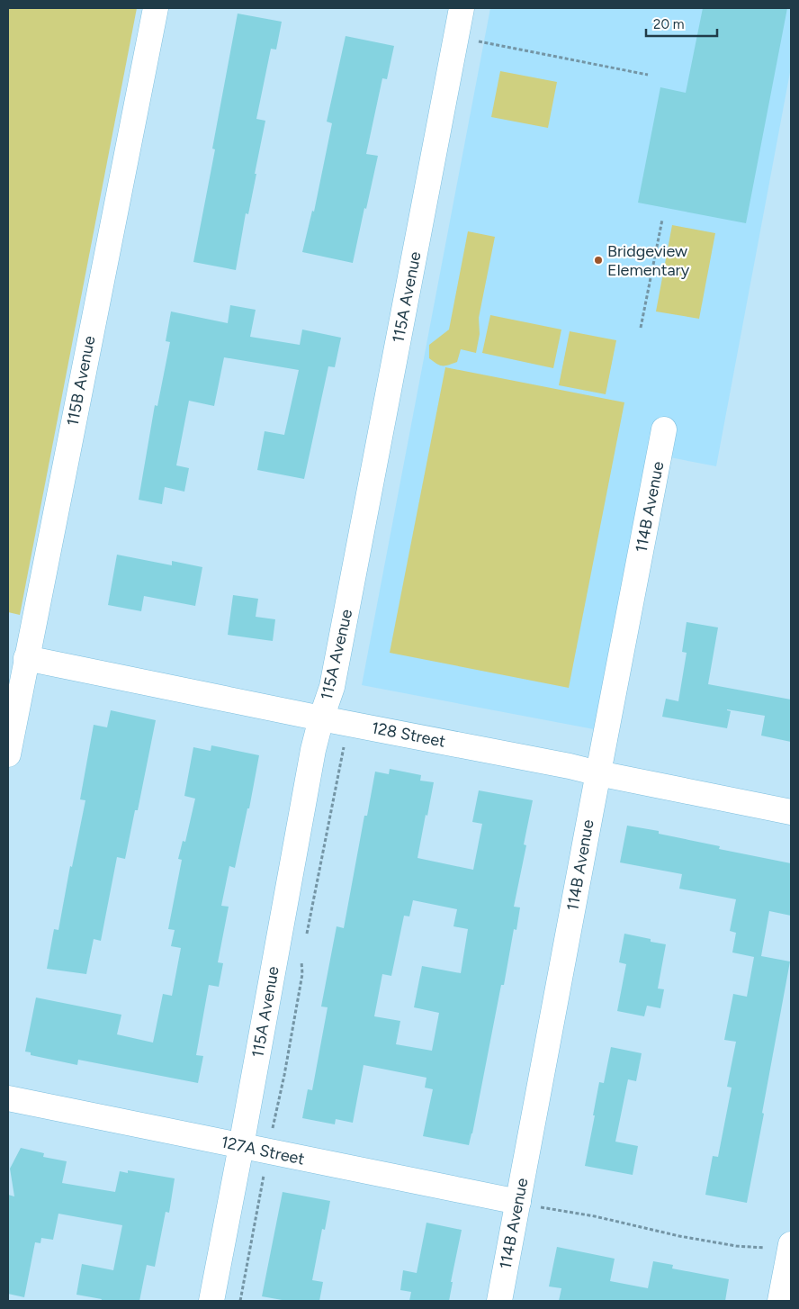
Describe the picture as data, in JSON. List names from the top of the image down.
{
  "streets": {
    "street": [
      "115A Avenue",
      "115B Avenue",
      "114B Avenue",
      "128 Street",
      "127A Street"
    ]
  },
  "crossings": [
    ["115A Avenue", "128 Street"],
    ["115A Avenue", "127A Street"],
    ["115B Avenue", "128 Street"],
    ["114B Avenue", "128 Street"],
    ["114B Avenue", "127A Street"]
  ],
  "places": ["Bridgeview Elementary"],
  "scale_bar": "20 m"
}
